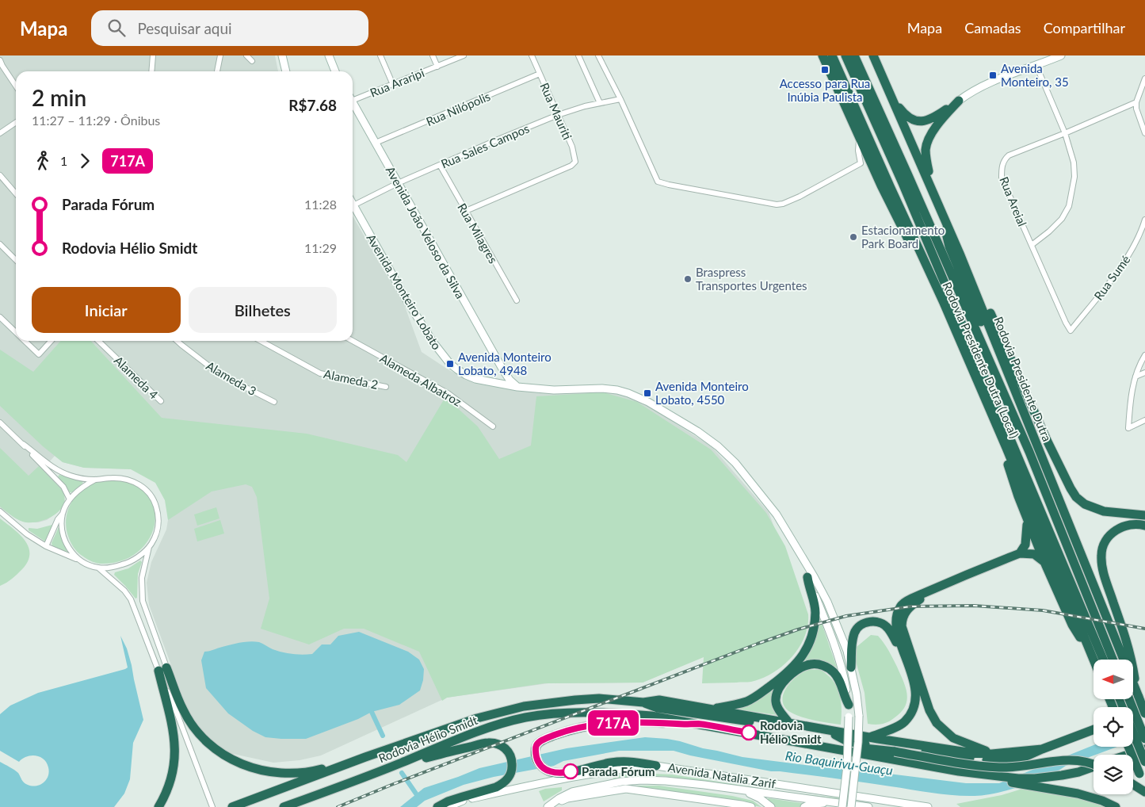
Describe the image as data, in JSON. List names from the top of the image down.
{
  "streets": {
    "highway": ["Rodovia Presidente Dutra (Local)", "Rodovia Presidente Dutra", "Rodovia Hélio Smidt"],
    "main road": ["Avenida João Veloso da Silva", "Avenida Monteiro Lobato", "Avenida Natalia Zarif"],
    "street": [
      "Rua Araripi",
      "Rua Nilópolis",
      "Rua Mauriti",
      "Rua Sales Campos",
      "Rua Areial",
      "Rua Milagres",
      "Rua Sumé",
      "Alameda 4",
      "Alameda 3",
      "Alameda 2",
      "Alameda Albatroz"
    ]
  },
  "crossings": [
    ["Rua Nilópolis", "Rua Mauriti"],
    ["Rua Nilópolis", "Avenida João Veloso da Silva"],
    ["Rua Mauriti", "Rua Sales Campos"],
    ["Rua Mauriti", "Rua Milagres"],
    ["Rua Sales Campos", "Avenida João Veloso da Silva"],
    ["Rua Sales Campos", "Rua Milagres"],
    ["Rua Sales Campos", "Avenida Monteiro Lobato"],
    ["Rua Areial", "Rua Sumé"]
  ],
  "water": ["Rio Baquirivu-Guaçu"],
  "places": {
    "transit": [
      "Accesso para Rua Inúbia Paulista",
      "Avenida Monteiro, 35",
      "Avenida Monteiro Lobato, 4948",
      "Avenida Monteiro Lobato, 4550"
    ],
    "other": [
      "Estacionamento Park Board",
      "Braspress Transportes Urgentes",
      "Rodovia Hélio Smidt",
      "Parada Fórum"
    ]
  },
  "lines": ["bus line 717A"],
  "north": "left",
  "page": {
    "header": "Mapa",
    "search": "Pesquisar aqui",
    "nav": ["Mapa", "Camadas", "Compartilhar"],
    "on_map": "717A",
    "heading": ["2 min", "11:27 – 11:29 · Ônibus", "R$7.68"],
    "legs": ["1", "717A"],
    "list": [
      {
        "name": "Parada Fórum",
        "value": "11:28"
      },
      {
        "name": "Rodovia Hélio Smidt",
        "value": "11:29"
      }
    ],
    "buttons": ["Iniciar", "Bilhetes"]
  }
}
